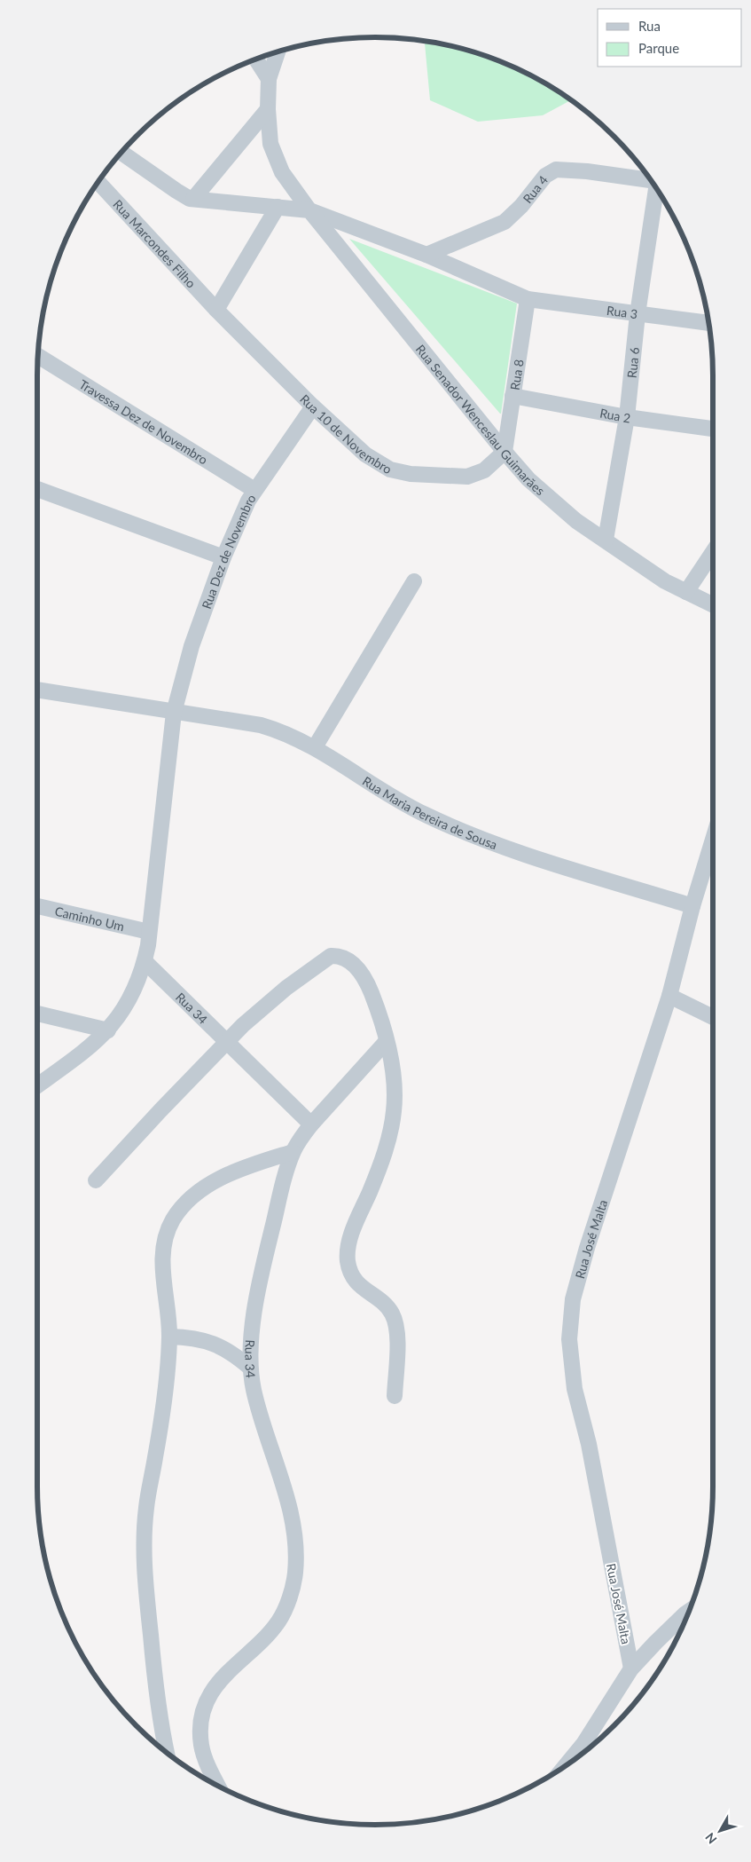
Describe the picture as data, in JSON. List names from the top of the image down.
{
  "streets": {
    "street": [
      "Rua 4",
      "Rua Marcondes Filho",
      "Rua 3",
      "Rua 6",
      "Rua 8",
      "Rua 2",
      "Rua Senador Wenceslau Guimarães",
      "Travessa Dez de Novembro",
      "Rua 10 de Novembro",
      "Rua Dez de Novembro",
      "Rua Maria Pereira de Sousa",
      "Caminho Um",
      "Rua 34",
      "Rua José Malta"
    ]
  },
  "crossings": [
    ["Rua 4", "Rua 3"],
    ["Rua Marcondes Filho", "Rua 10 de Novembro"],
    ["Rua 3", "Rua 6"],
    ["Rua 3", "Rua 8"],
    ["Rua 3", "Rua Senador Wenceslau Guimarães"],
    ["Rua 6", "Rua 2"],
    ["Rua 6", "Rua Senador Wenceslau Guimarães"],
    ["Rua 8", "Rua 2"],
    ["Rua 8", "Rua Senador Wenceslau Guimarães"],
    ["Rua 8", "Rua 10 de Novembro"],
    ["Rua Senador Wenceslau Guimarães", "Rua 10 de Novembro"],
    ["Travessa Dez de Novembro", "Rua Dez de Novembro"],
    ["Rua 10 de Novembro", "Rua Dez de Novembro"],
    ["Rua Dez de Novembro", "Rua Maria Pereira de Sousa"],
    ["Rua Dez de Novembro", "Caminho Um"],
    ["Rua Dez de Novembro", "Rua 34"],
    ["Rua Maria Pereira de Sousa", "Rua José Malta"]
  ],
  "legend": ["Rua", "Parque"],
  "north": "bottom left"
}
